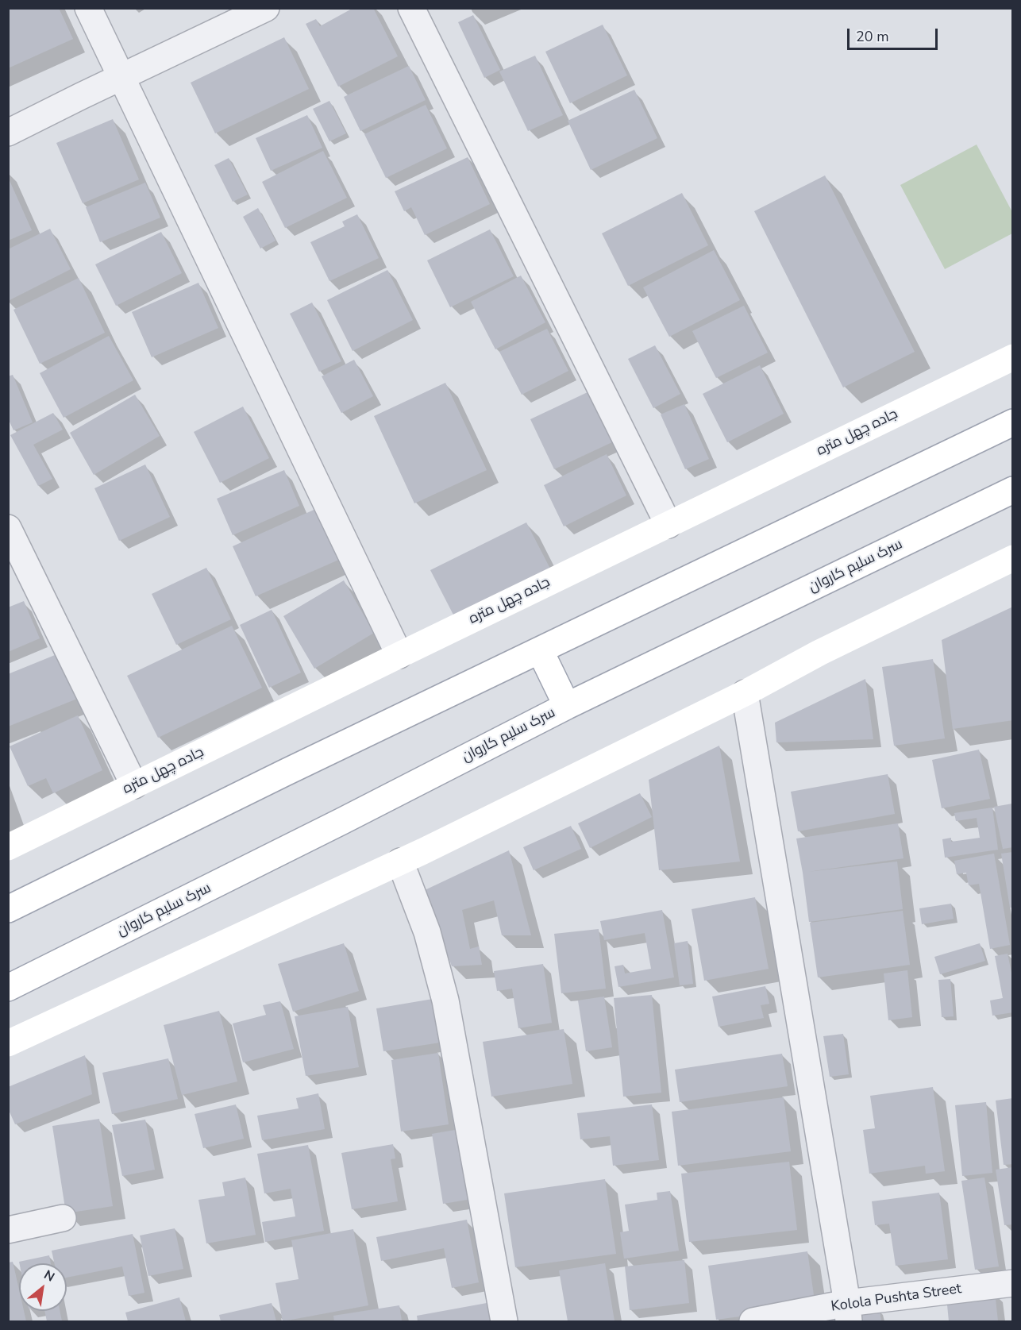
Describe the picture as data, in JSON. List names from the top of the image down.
{
  "streets": {
    "main road": ["جاده چهل متره", "سرک سلیم کاروان"],
    "street": ["Kolola Pushta Street"]
  },
  "scale_bar": "20 m",
  "north": "top right"
}
